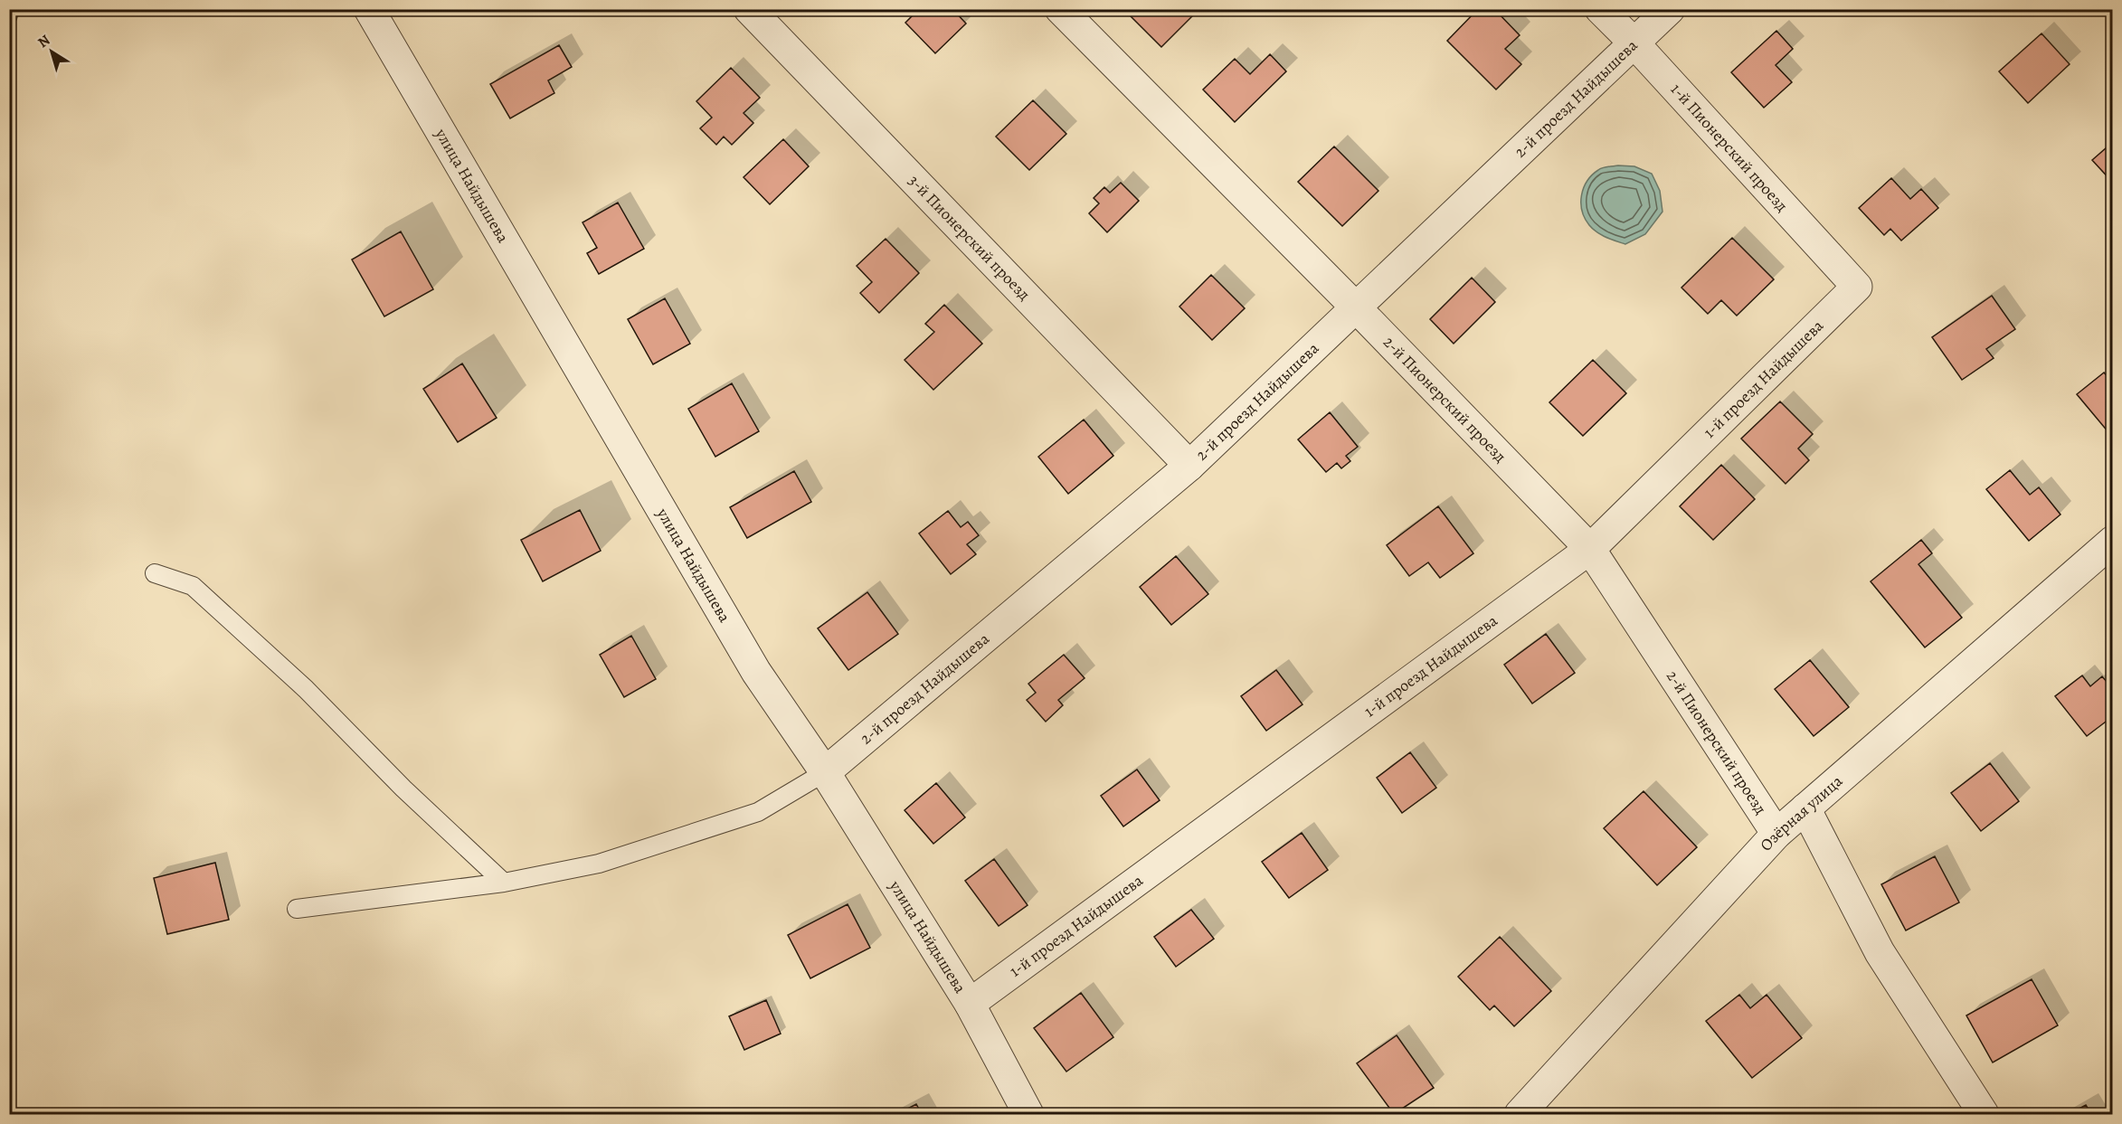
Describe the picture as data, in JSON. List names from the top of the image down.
{
  "streets": {
    "street": [
      "2-й проезд Найдышева",
      "1-й Пионерский проезд",
      "улица Найдышева",
      "3-й Пионерский проезд",
      "1-й проезд Найдышева",
      "2-й Пионерский проезд",
      "Озёрная улица"
    ]
  },
  "crossings": [
    ["2-й проезд Найдышева", "1-й Пионерский проезд"],
    ["2-й проезд Найдышева", "улица Найдышева"],
    ["2-й проезд Найдышева", "3-й Пионерский проезд"],
    ["2-й проезд Найдышева", "2-й Пионерский проезд"],
    ["1-й Пионерский проезд", "1-й проезд Найдышева"],
    ["улица Найдышева", "1-й проезд Найдышева"],
    ["1-й проезд Найдышева", "2-й Пионерский проезд"],
    ["2-й Пионерский проезд", "Озёрная улица"]
  ],
  "north": "top left"
}
